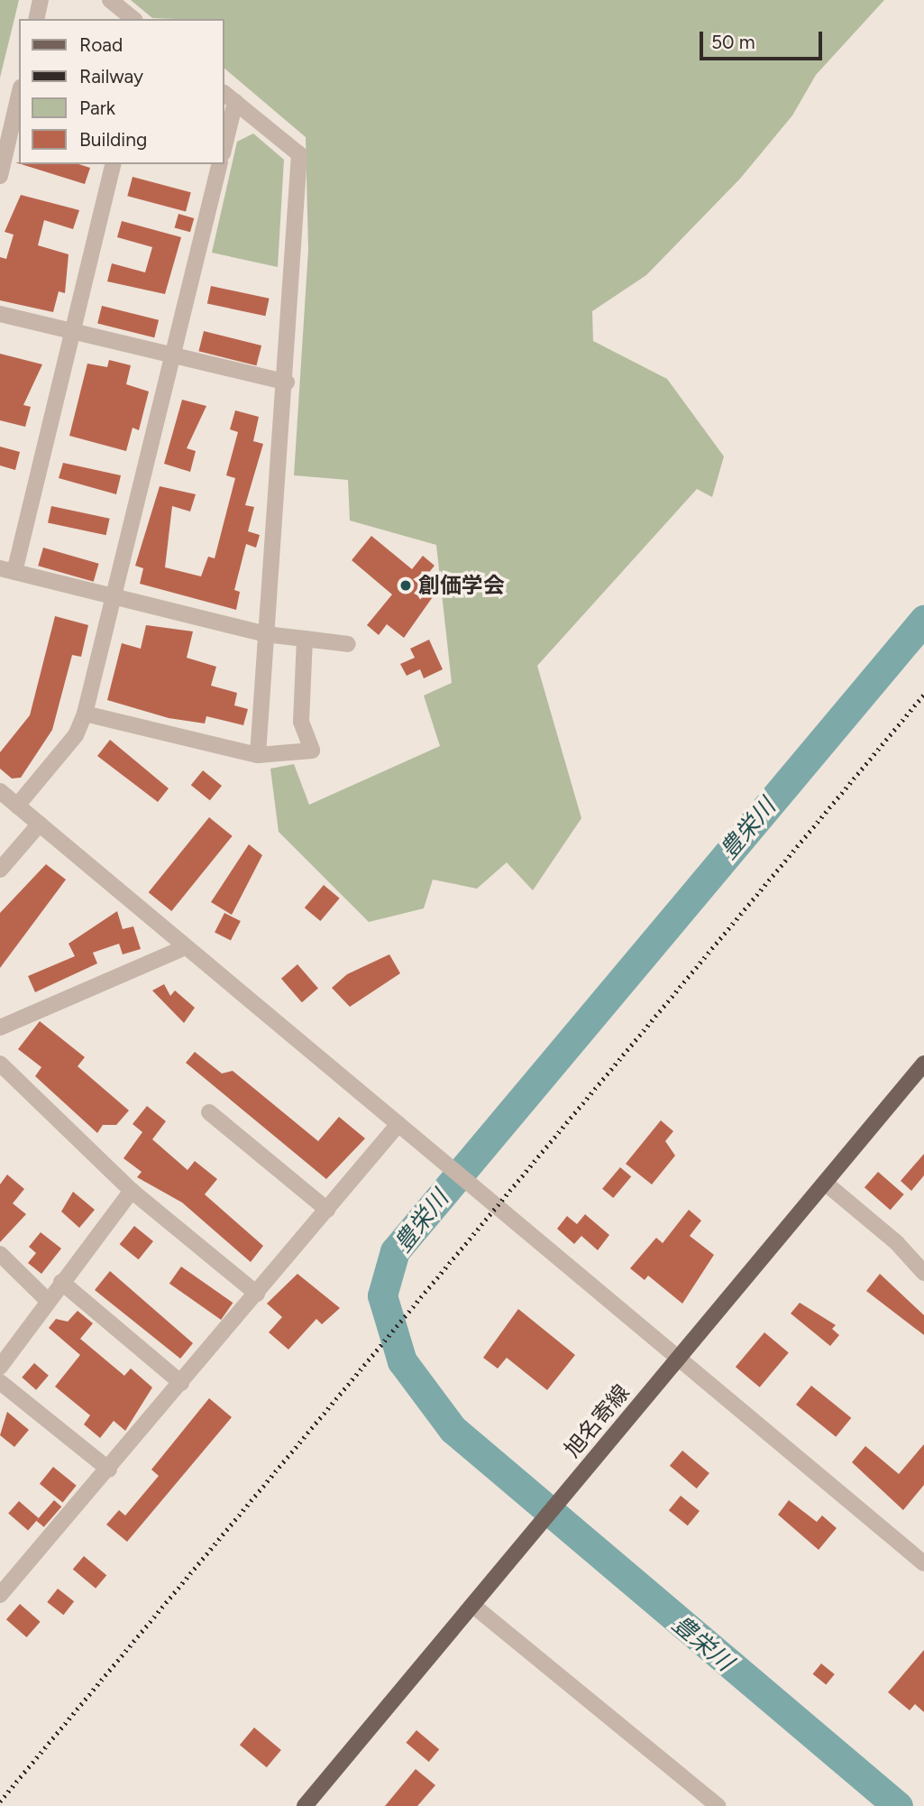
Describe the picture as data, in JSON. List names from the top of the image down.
{
  "streets": {
    "main road": ["旭名寄線"]
  },
  "water": ["豊栄川"],
  "places": ["創価学会"],
  "legend": [
    "Road",
    "Railway",
    "Park",
    "Building"
  ],
  "scale_bar": "50 m"
}
